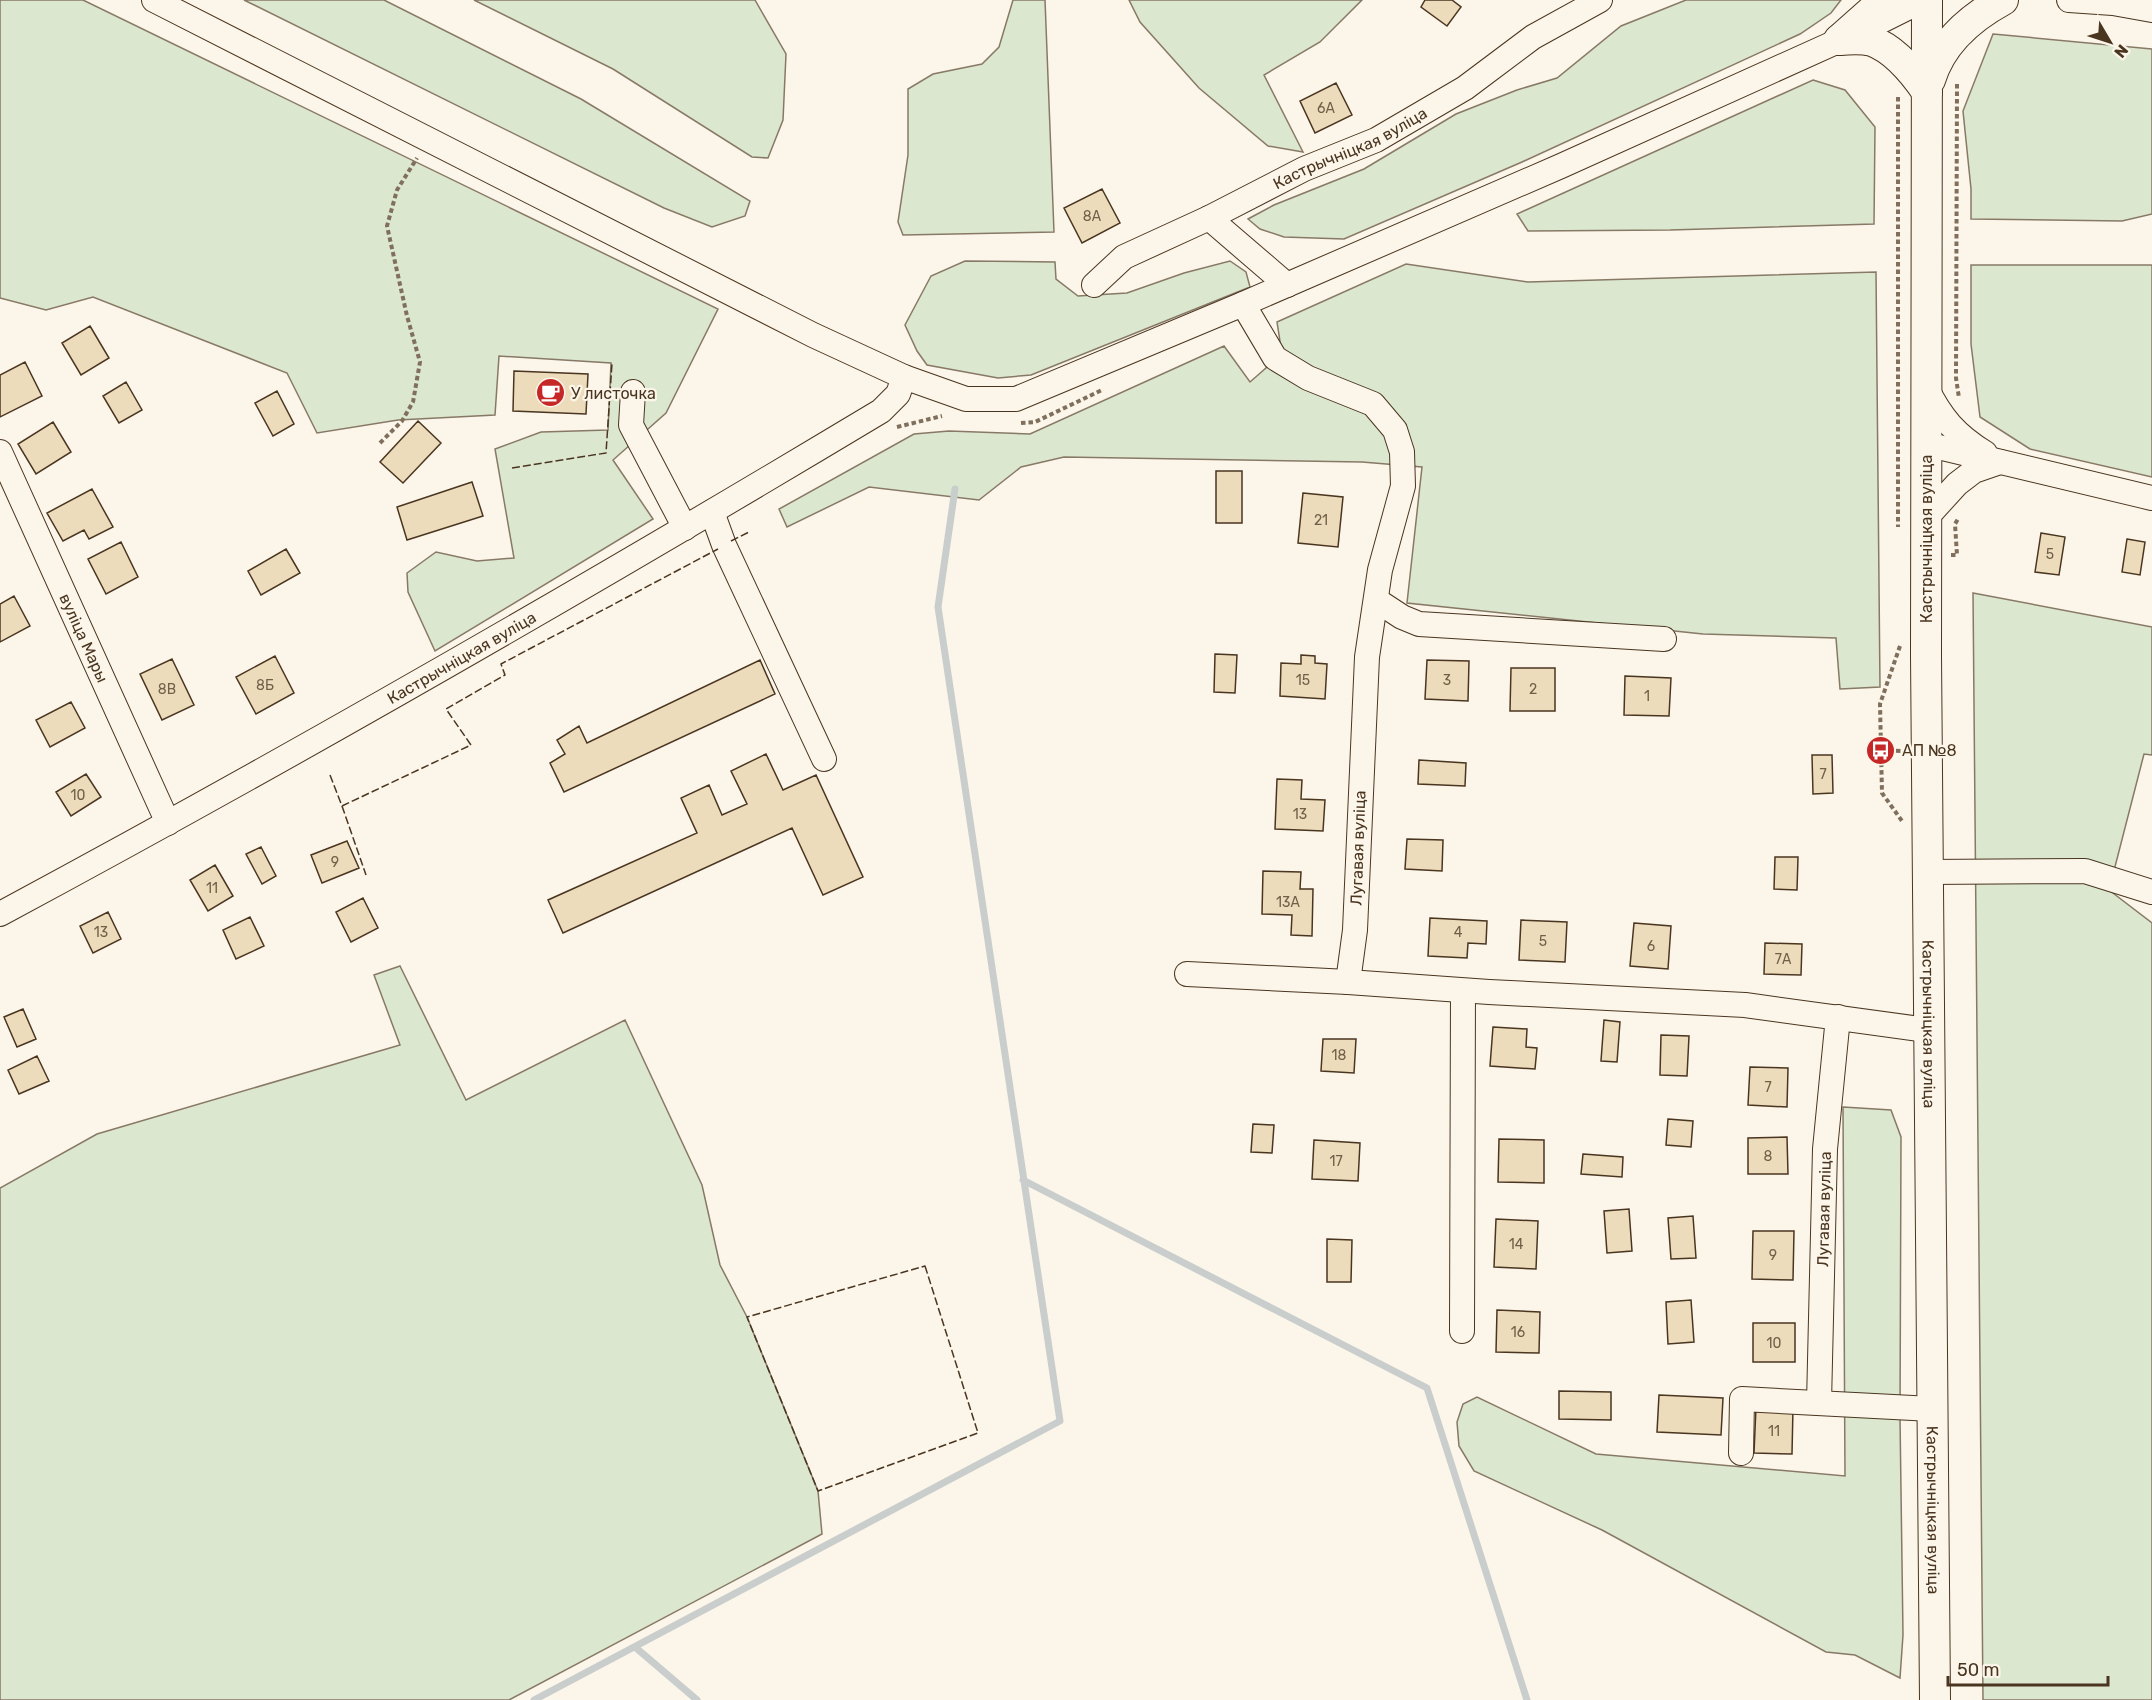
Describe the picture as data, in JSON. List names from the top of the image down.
{
  "streets": {
    "main road": ["Кастрычніцкая вуліца"],
    "street": ["вуліца Мары", "Лугавая вуліца"]
  },
  "crossings": [
    ["Кастрычніцкая вуліца", "вуліца Мары"]
  ],
  "places": {
    "cafe": ["У листочка"],
    "bus stop": ["АП №8"]
  },
  "house_numbers": [
    "6А",
    "8А",
    "21",
    "5",
    "15",
    "3",
    "8Б",
    "8В",
    "2",
    "1",
    "7",
    "10",
    "13",
    "9",
    "11",
    "13А",
    "13",
    "4",
    "5",
    "6",
    "7А",
    "18",
    "7",
    "8",
    "17",
    "14",
    "9",
    "16",
    "10",
    "11"
  ],
  "scale_bar": "50 m",
  "north": "bottom right"
}
